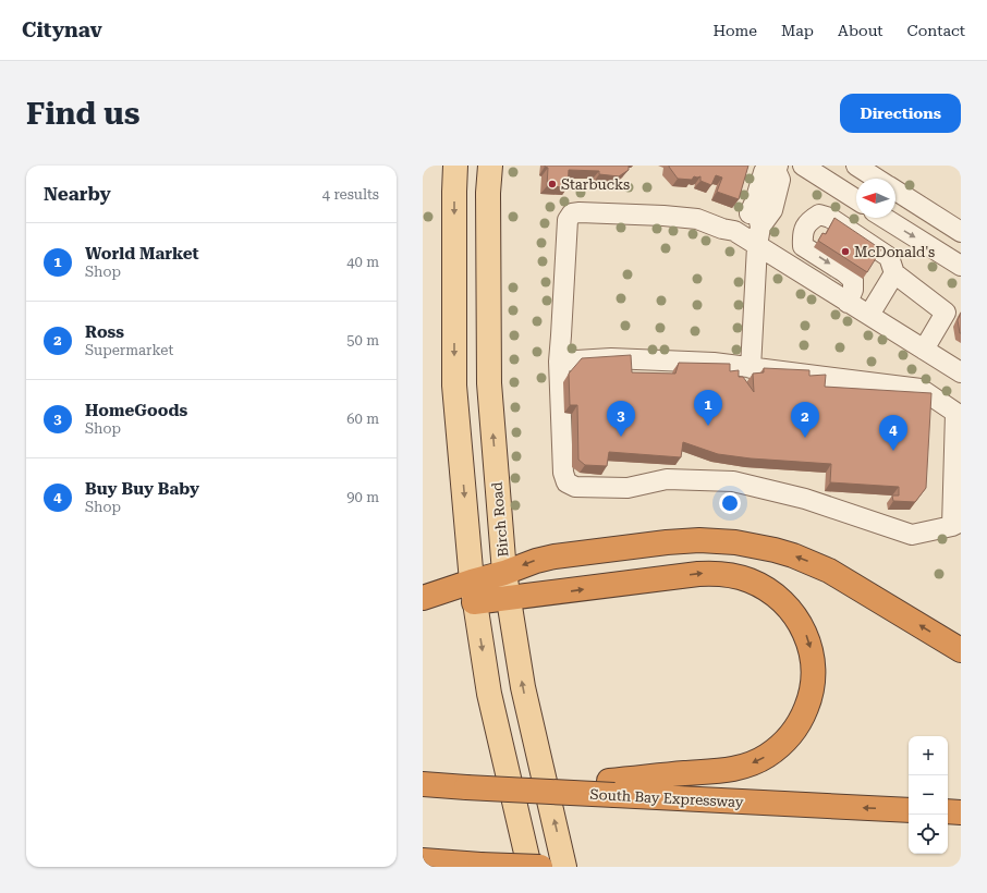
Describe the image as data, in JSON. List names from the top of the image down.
{
  "streets": {
    "highway": ["South Bay Expressway"],
    "main road": ["Birch Road"]
  },
  "one_way": ["South Bay Expressway"],
  "places": ["Starbucks", "McDonald's"],
  "north": "left",
  "page": {
    "header": "Citynav",
    "nav": [
      "Home",
      "Map",
      "About",
      "Contact"
    ],
    "buttons": "Directions",
    "title": "Find us",
    "heading": ["Nearby", "4 results"],
    "list": [
      {
        "mark": "1",
        "name": "World Market",
        "note": "Shop",
        "value": "40 m"
      },
      {
        "mark": "2",
        "name": "Ross",
        "note": "Supermarket",
        "value": "50 m"
      },
      {
        "mark": "3",
        "name": "HomeGoods",
        "note": "Shop",
        "value": "60 m"
      },
      {
        "mark": "4",
        "name": "Buy Buy Baby",
        "note": "Shop",
        "value": "90 m"
      }
    ],
    "pins": [
      "1",
      "3",
      "2",
      "4"
    ],
    "map_buttons": ["+", "−"]
  }
}
